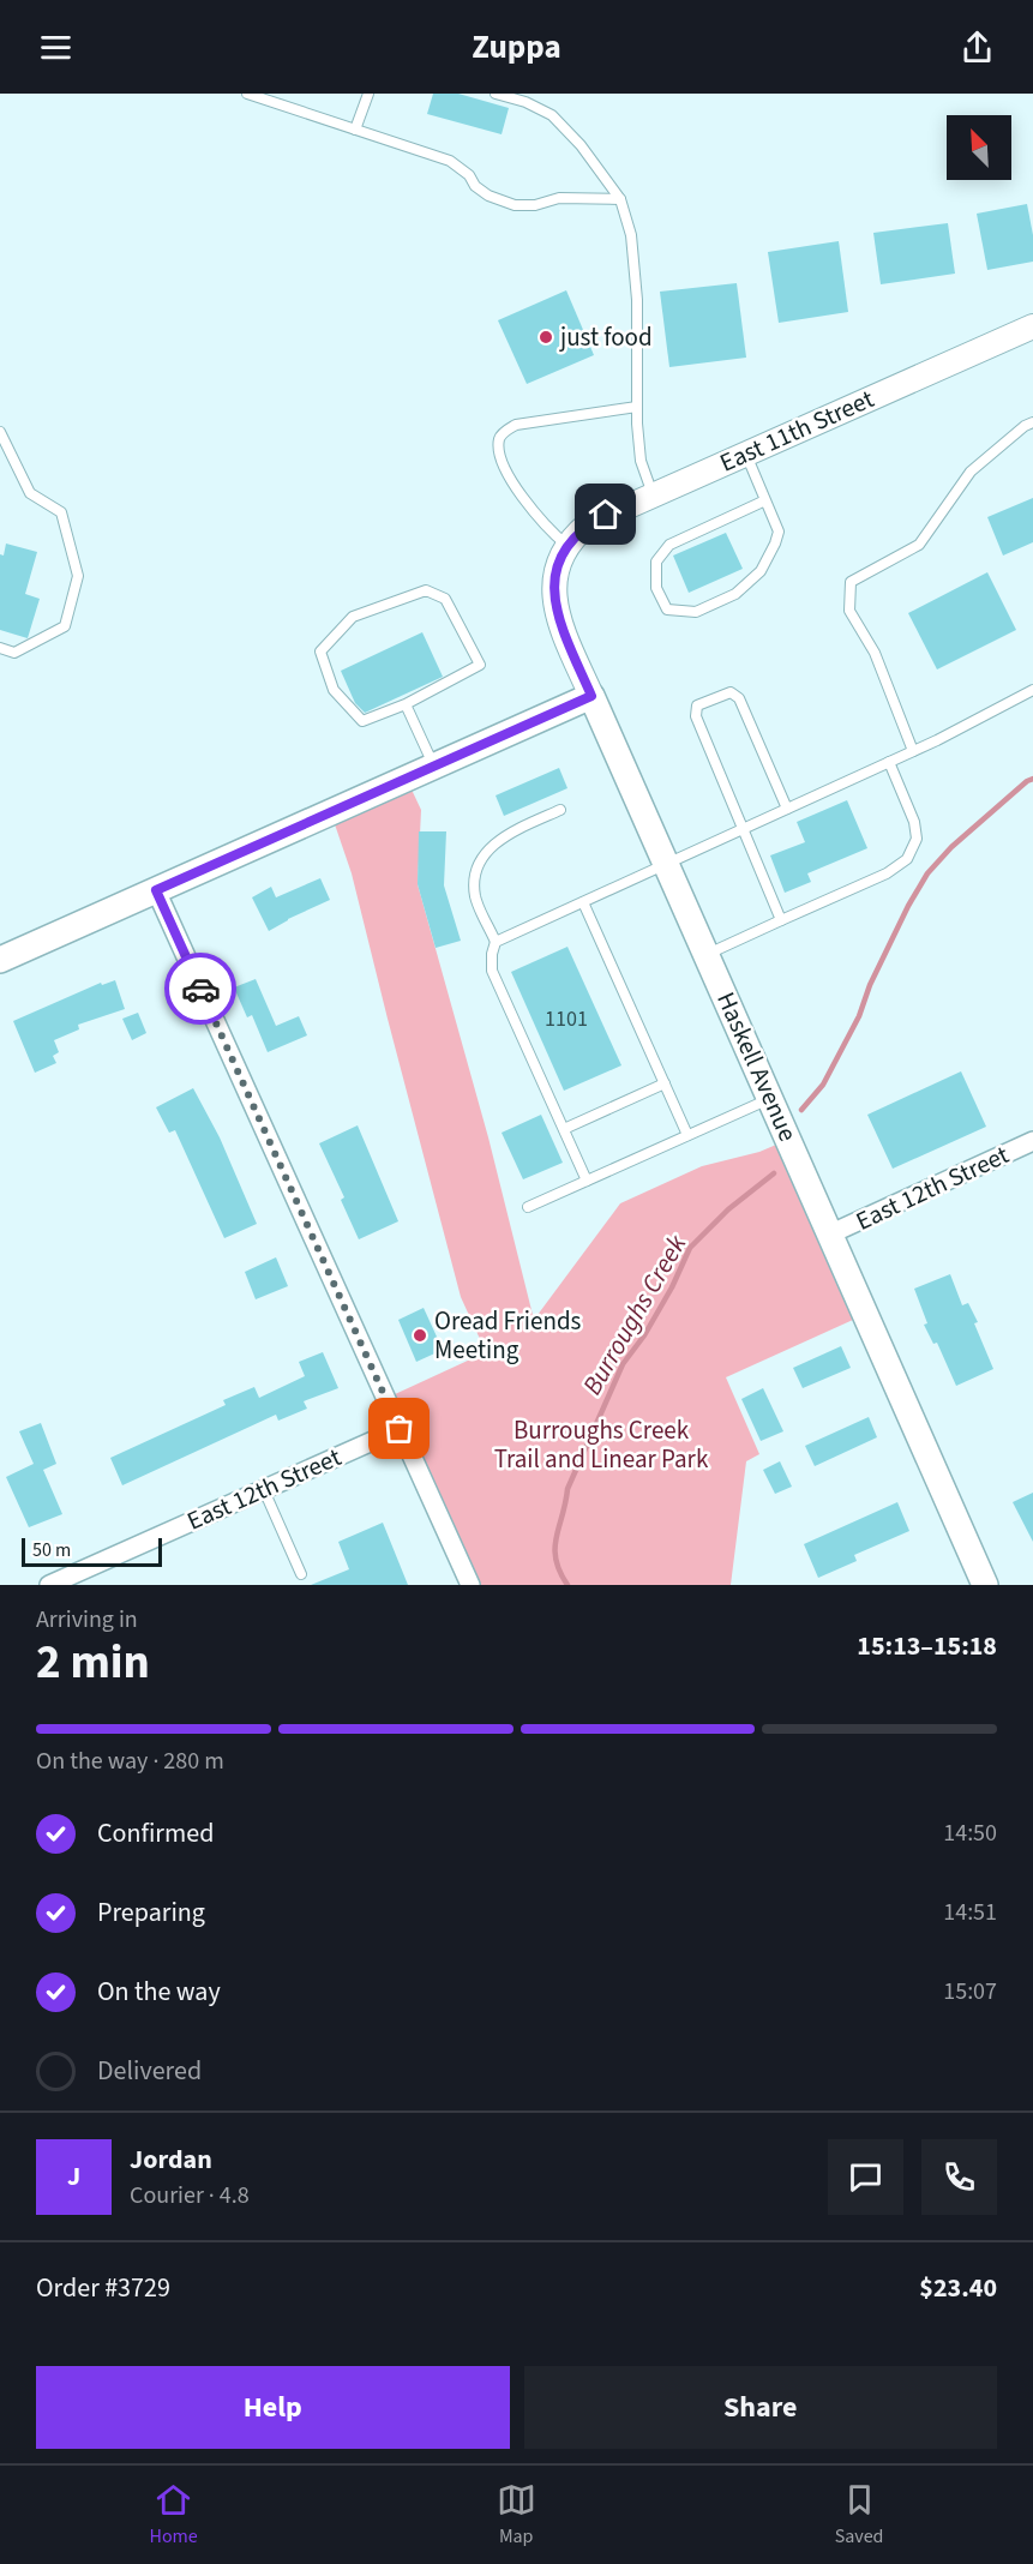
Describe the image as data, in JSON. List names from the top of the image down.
{
  "streets": {
    "main road": ["Haskell Avenue"],
    "street": ["East 11th Street", "East 12th Street"]
  },
  "crossings": [
    ["East 11th Street", "Haskell Avenue"],
    ["Haskell Avenue", "East 12th Street"]
  ],
  "water": ["Burroughs Creek"],
  "parks": ["Burroughs Creek Trail and Linear Park"],
  "places": ["just food", "Oread Friends Meeting"],
  "house_numbers": ["1101"],
  "scale_bar": "50 m",
  "north": "top left",
  "page": {
    "header": "Zuppa",
    "scale": "50 m",
    "heading": ["2 min", "Arriving in", "15:13–15:18"],
    "panel": [
      "Jordan",
      "Courier · 4.8",
      "Order #3729",
      "$23.40"
    ],
    "bar": "On the way · 280 m",
    "list": [
      ["Confirmed", "14:50"],
      ["Preparing", "14:51"],
      ["On the way", "15:07"],
      "Delivered"
    ],
    "round": "J",
    "buttons": ["Help", "Share"],
    "tabs": ["Home", "Map", "Saved"]
  }
}
